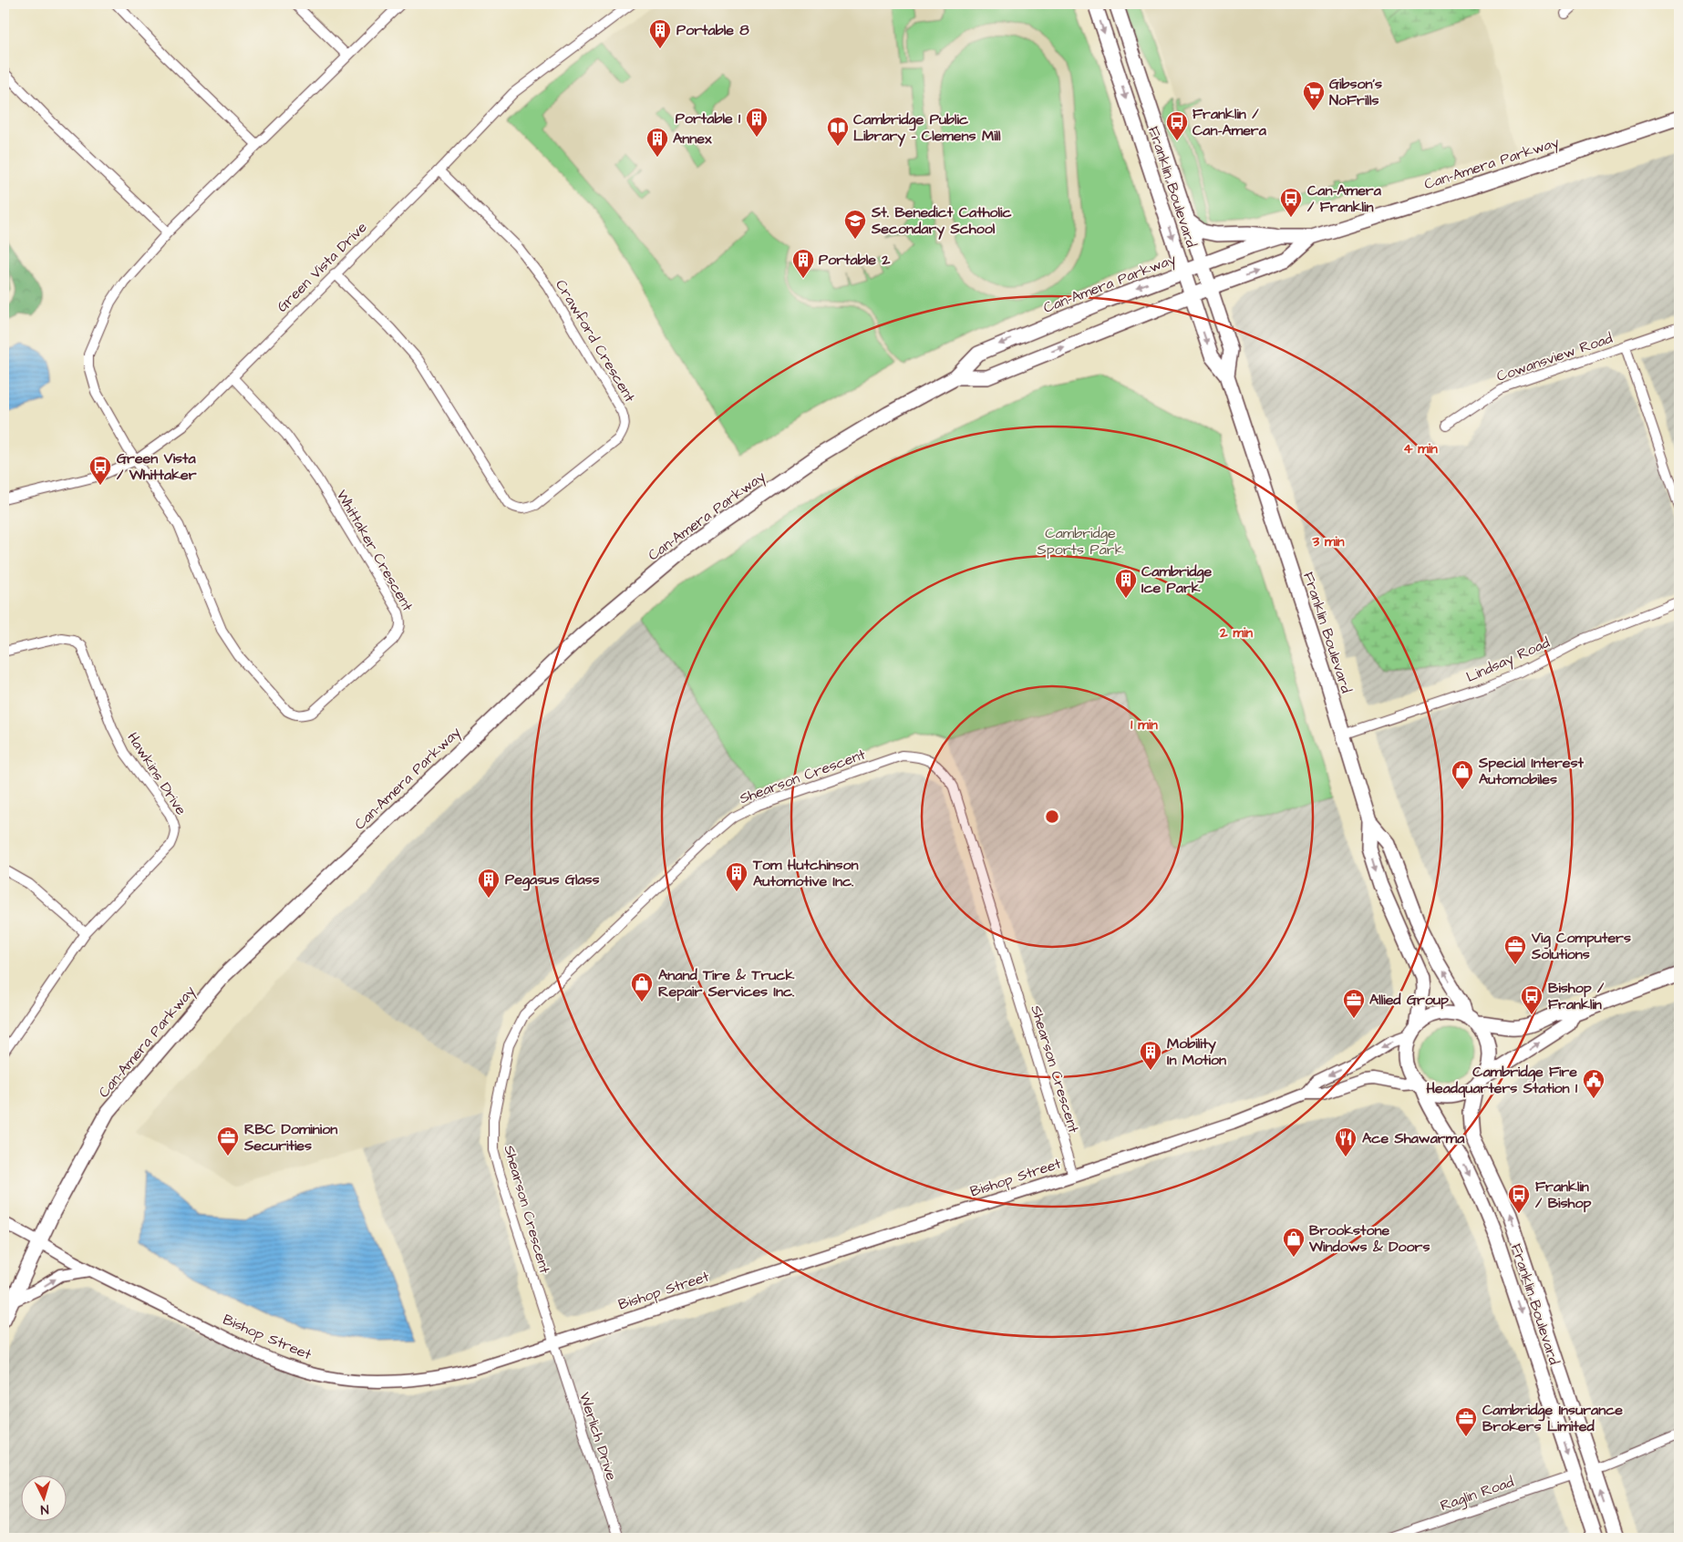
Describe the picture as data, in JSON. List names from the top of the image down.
{
  "streets": {
    "main road": ["Can-Amera Parkway", "Franklin Boulevard"],
    "street": [
      "Green Vista Drive",
      "Crawford Crescent",
      "Cowansview Road",
      "Whittaker Crescent",
      "Lindsay Road",
      "Hawkins Drive",
      "Shearson Crescent",
      "Bishop Street",
      "Werlich Drive",
      "Raglin Road"
    ]
  },
  "crossings": [
    ["Can-Amera Parkway", "Franklin Boulevard"],
    ["Can-Amera Parkway", "Bishop Street"],
    ["Franklin Boulevard", "Lindsay Road"],
    ["Franklin Boulevard", "Bishop Street"],
    ["Franklin Boulevard", "Raglin Road"],
    ["Green Vista Drive", "Crawford Crescent"],
    ["Green Vista Drive", "Whittaker Crescent"],
    ["Shearson Crescent", "Bishop Street"],
    ["Shearson Crescent", "Werlich Drive"],
    ["Bishop Street", "Werlich Drive"]
  ],
  "parks": ["Cambridge Sports Park"],
  "places": {
    "building": [
      "Portable 8",
      "Portable 1",
      "Annex",
      "Portable 2",
      "Cambridge Ice Park",
      "Tom Hutchinson Automotive Inc.",
      "Pegasus Glass",
      "Mobility In Motion"
    ],
    "supermarket": ["Gibson's NoFrills"],
    "bus stop": [
      "Franklin / Can-Amera",
      "Can-Amera / Franklin",
      "Green Vista / Whittaker",
      "Bishop / Franklin",
      "Franklin / Bishop"
    ],
    "library": ["Cambridge Public Library - Clemens Mill"],
    "school or university": ["St. Benedict Catholic Secondary School"],
    "shop": ["Special Interest Automobiles", "Anand Tire & Truck Repair Services Inc.", "Brookstone Windows & Doors"],
    "office": [
      "Vig Computers Solutions",
      "Allied Group",
      "RBC Dominion Securities",
      "Cambridge Insurance Brokers Limited"
    ],
    "public building": ["Cambridge Fire Headquarters Station 1"],
    "restaurant": ["Ace Shawarma"]
  },
  "north": "bottom",
  "rings": [
    "4 min",
    "3 min",
    "2 min",
    "1 min"
  ]
}
